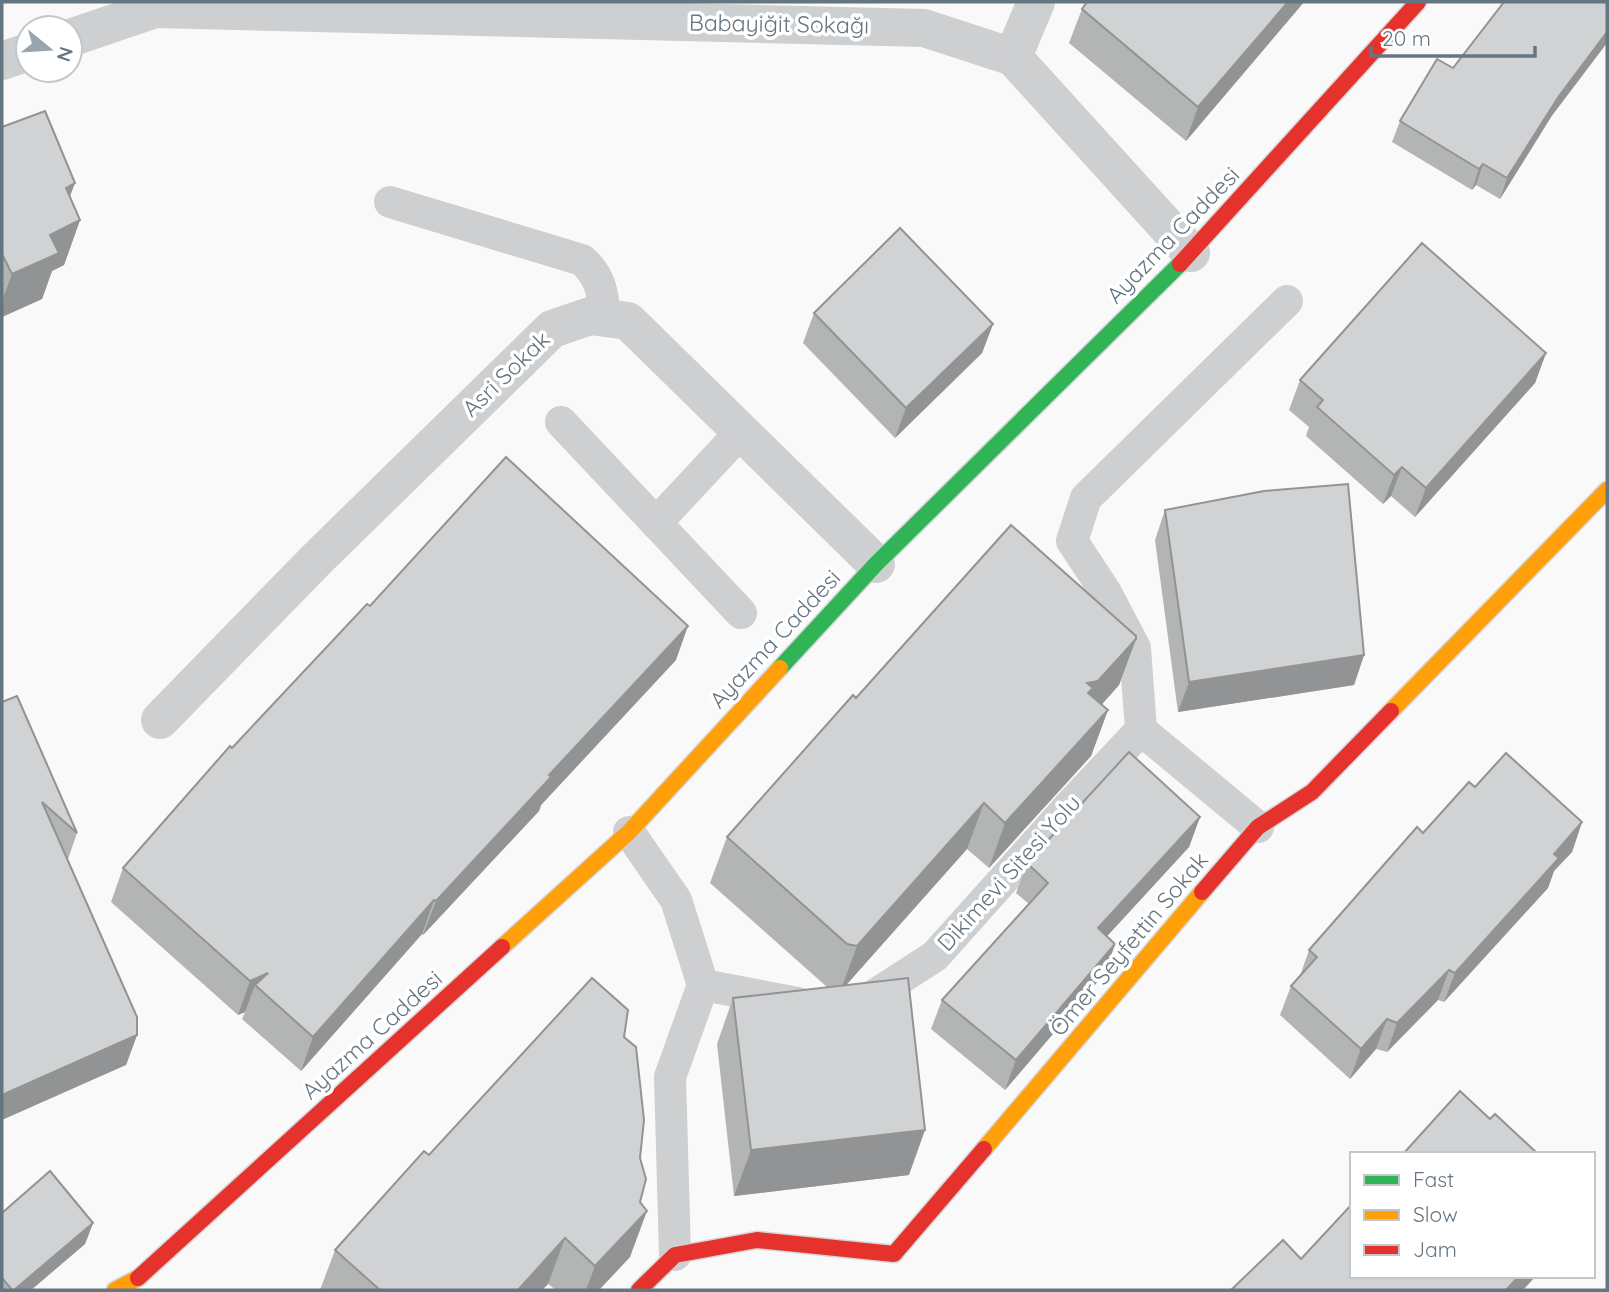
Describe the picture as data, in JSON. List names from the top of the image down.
{
  "streets": {
    "street": [
      "Babayiğit Sokağı",
      "Ayazma Caddesi",
      "Asri Sokak",
      "Ömer Seyfettin Sokak"
    ],
    "lane": ["Dikimevi Sitesi Yolu"]
  },
  "crossings": [
    ["Babayiğit Sokağı", "Ayazma Caddesi"],
    ["Ayazma Caddesi", "Asri Sokak"]
  ],
  "legend": ["Fast", "Slow", "Jam"],
  "scale_bar": "20 m",
  "north": "right"
}
